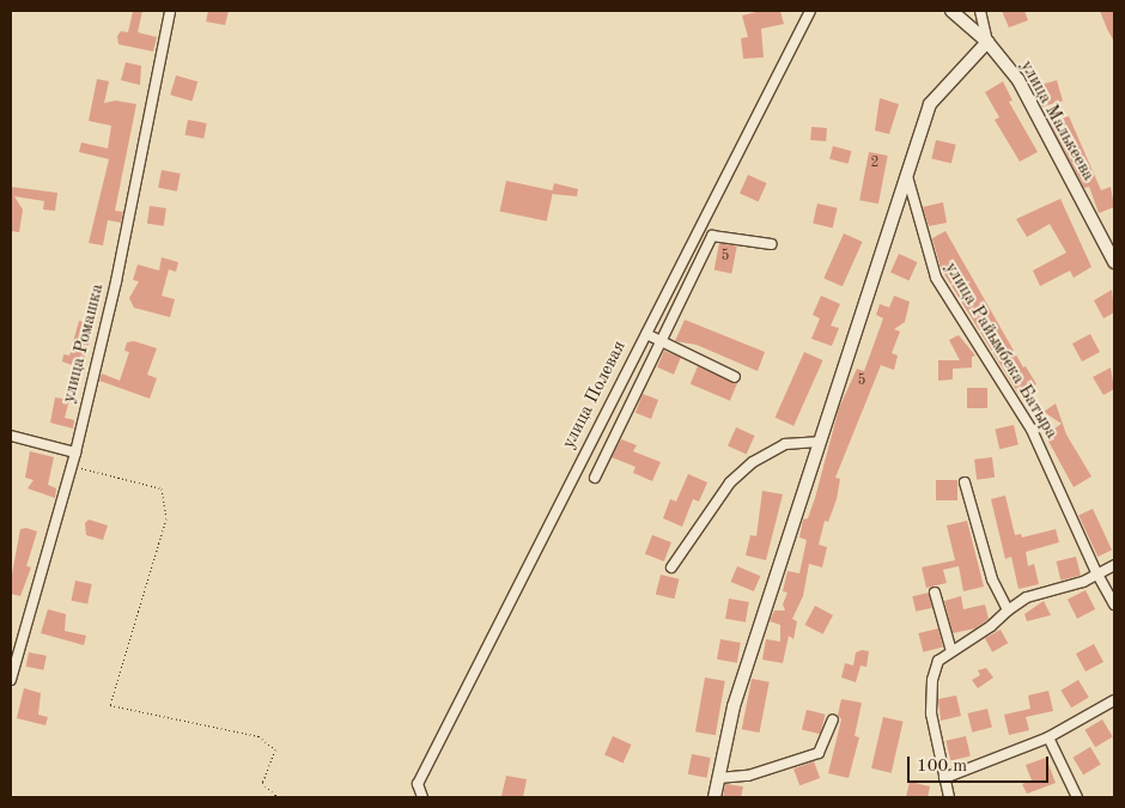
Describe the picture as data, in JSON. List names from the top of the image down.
{
  "streets": {
    "street": [
      "улица Малькеева",
      "улица Ромашка",
      "улица Райымбека Батыра",
      "улица Полевая"
    ]
  },
  "house_numbers": ["2", "5", "5"],
  "scale_bar": "100 m"
}
